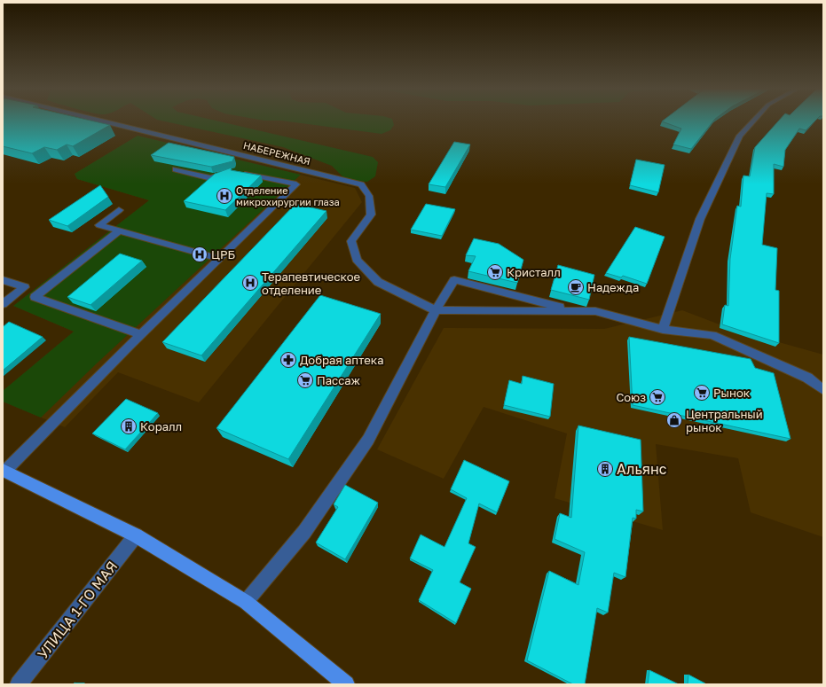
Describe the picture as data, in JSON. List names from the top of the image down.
{
  "streets": {
    "street": ["НАБЕРЕЖНАЯ", "УЛИЦА 1-ГО МАЯ"]
  },
  "places": {
    "hospital": ["Отделение микрохирургии глаза", "ЦРБ", "Терапевтическое отделение"],
    "supermarket": [
      "Кристалл",
      "Пассаж",
      "Рынок",
      "Союз"
    ],
    "cafe": ["Надежда"],
    "pharmacy": ["Добрая аптека"],
    "shop": ["Центральный рынок"],
    "building": ["Коралл", "Альянс"]
  }
}
